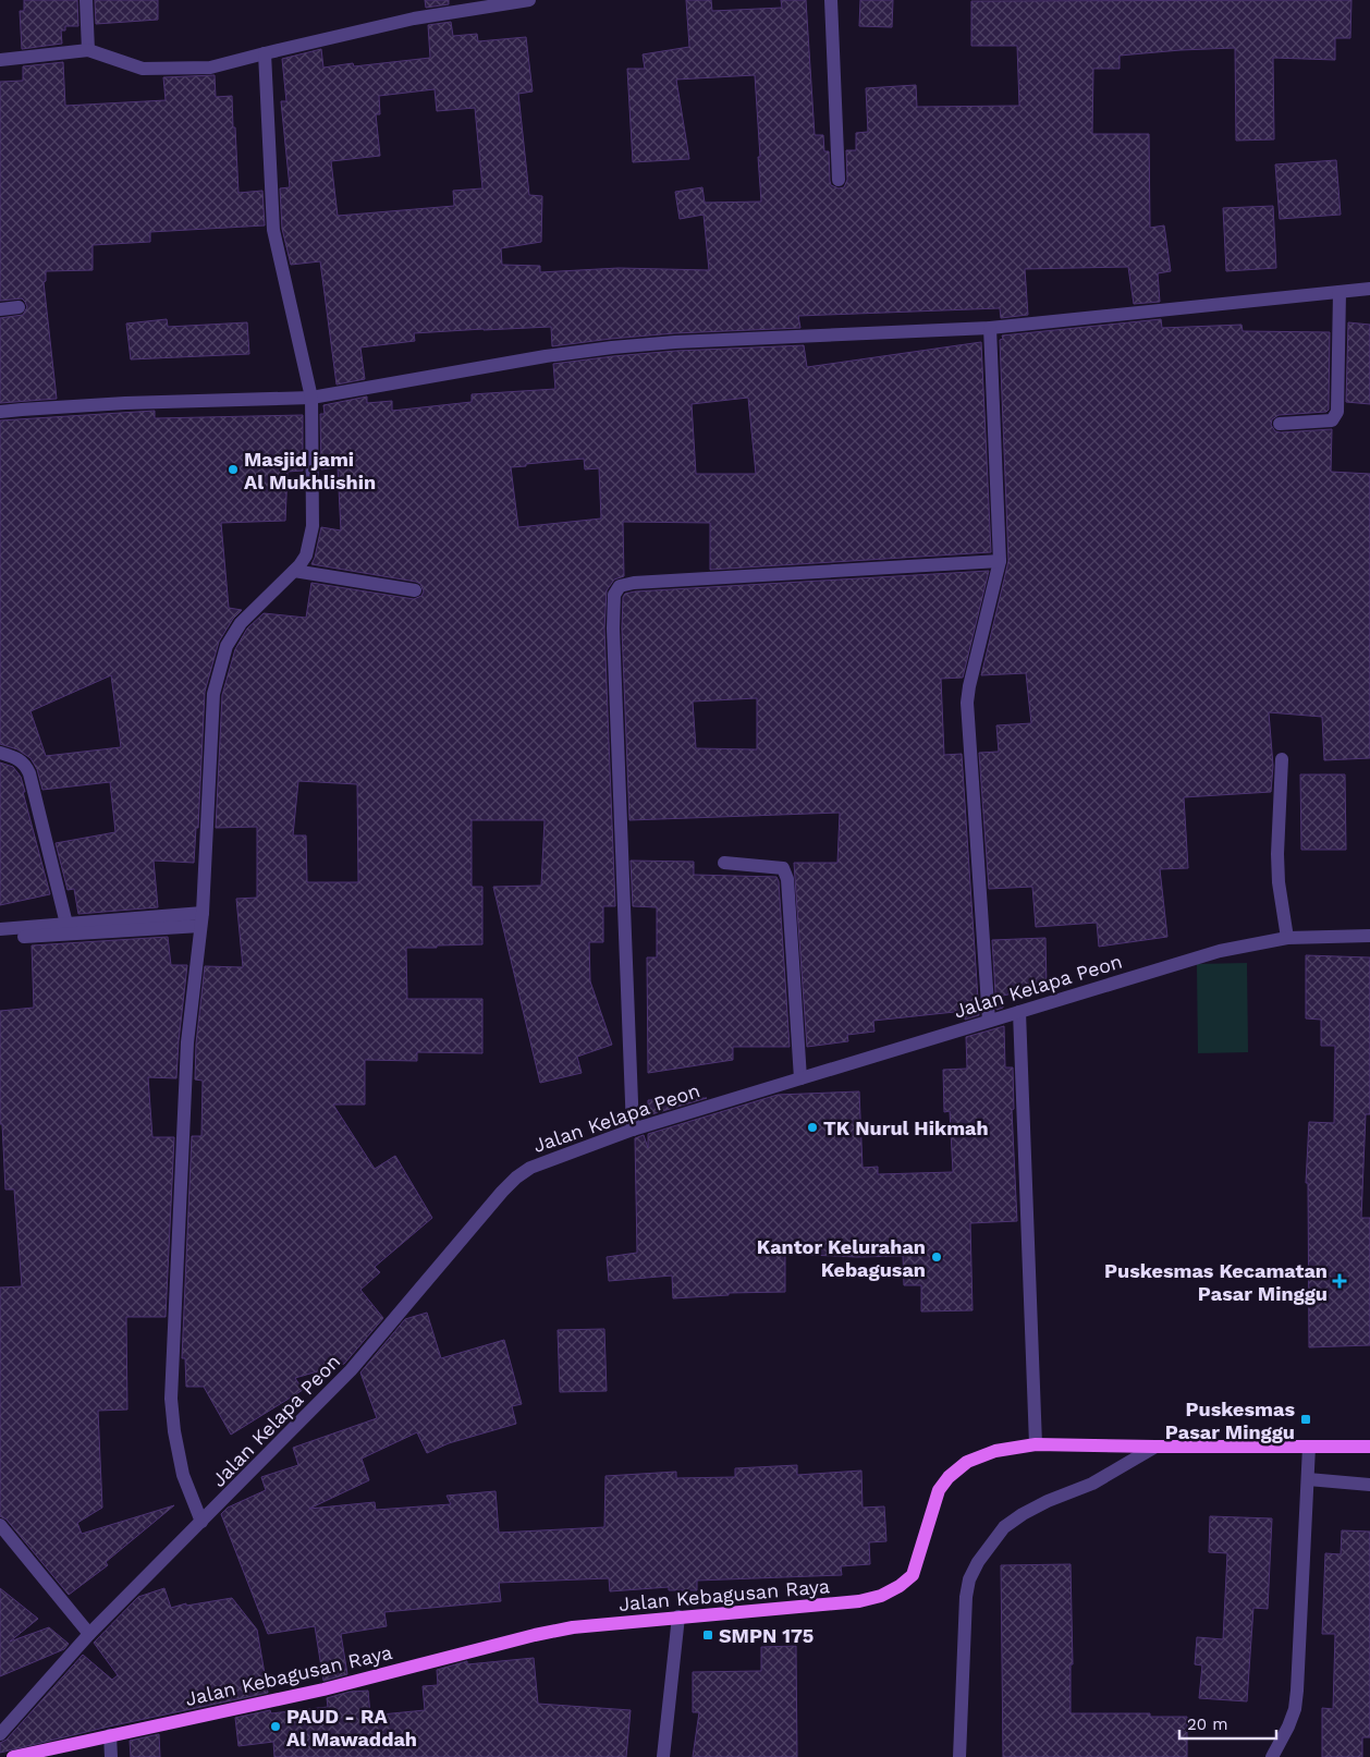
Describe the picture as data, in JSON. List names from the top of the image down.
{
  "streets": {
    "main road": ["Jalan Kebagusan Raya"],
    "street": ["Jalan Kelapa Peon"]
  },
  "places": {
    "other": [
      "Masjid jami Al Mukhlishin",
      "TK Nurul Hikmah",
      "Kantor Kelurahan Kebagusan",
      "PAUD - RA Al Mawaddah"
    ],
    "health": ["Puskesmas Kecamatan Pasar Minggu"],
    "transit": ["Puskesmas Pasar Minggu", "SMPN 175"]
  },
  "scale_bar": "20 m"
}
